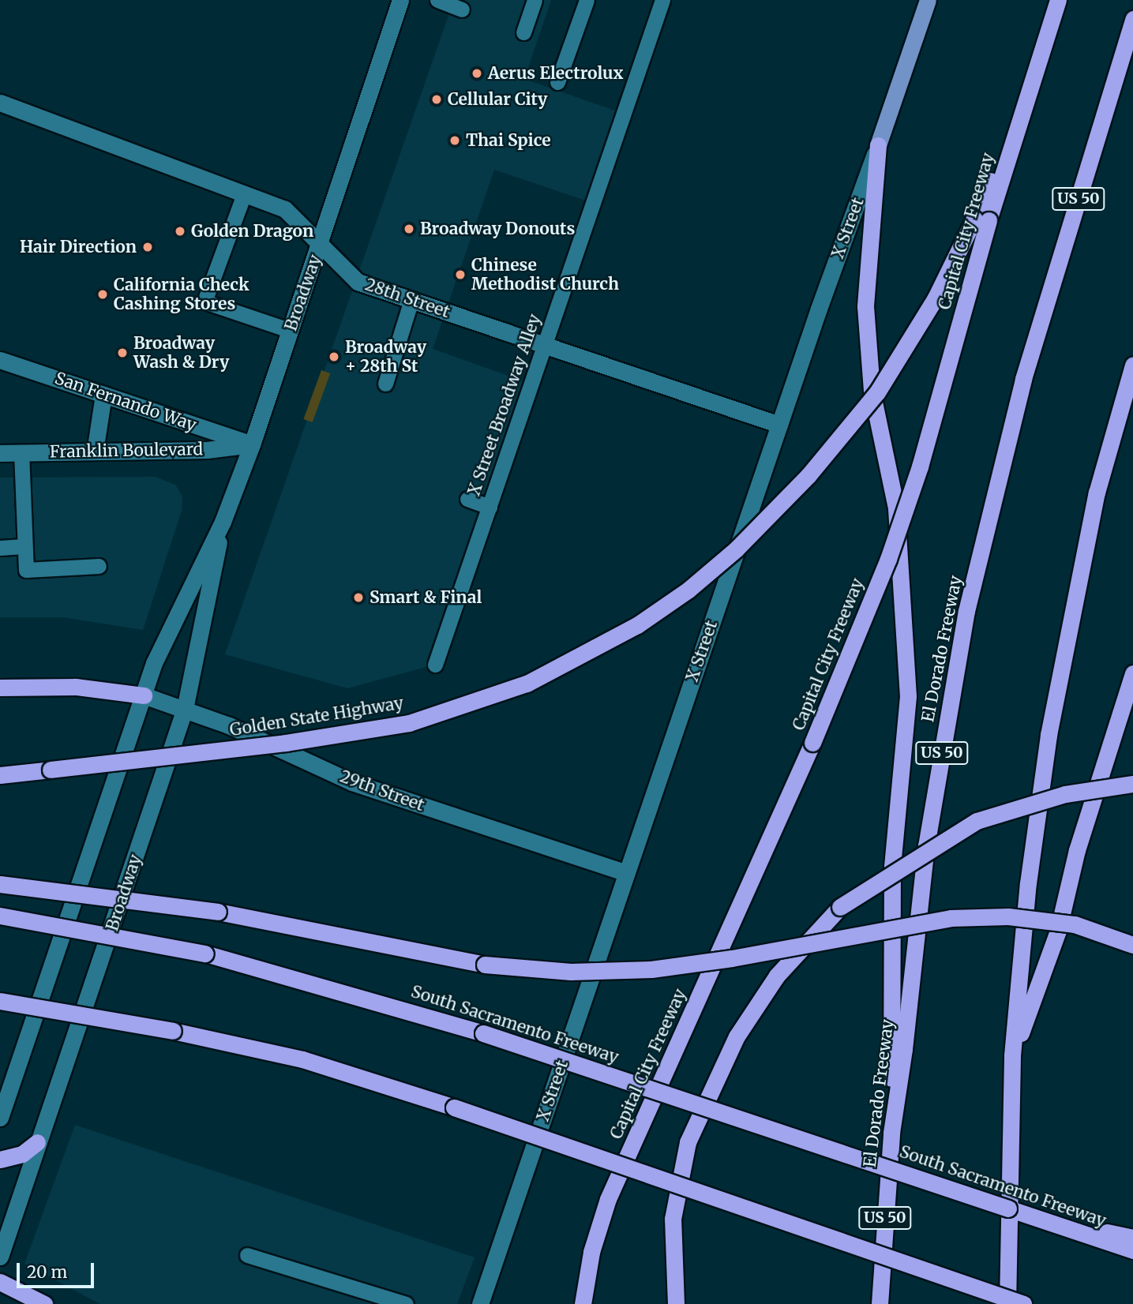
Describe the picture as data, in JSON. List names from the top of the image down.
{
  "streets": {
    "highway": [
      "US 50",
      "Capital City Freeway",
      "El Dorado Freeway",
      "Golden State Highway",
      "South Sacramento Freeway"
    ],
    "main road": [
      "X Street",
      "Broadway",
      "28th Street",
      "San Fernando Way",
      "Franklin Boulevard",
      "29th Street"
    ],
    "lane": ["X Street Broadway Alley"]
  },
  "crossings": [
    ["X Street", "28th Street"],
    ["X Street", "29th Street"],
    ["Capital City Freeway", "Golden State Highway"],
    ["Broadway", "28th Street"],
    ["Broadway", "San Fernando Way"],
    ["Broadway", "Franklin Boulevard"],
    ["Broadway", "29th Street"],
    ["28th Street", "X Street Broadway Alley"],
    ["San Fernando Way", "Franklin Boulevard"]
  ],
  "places": [
    "Aerus Electrolux",
    "Cellular City",
    "Thai Spice",
    "Broadway Donouts",
    "Golden Dragon",
    "Hair Direction",
    "Chinese Methodist Church",
    "California Check Cashing Stores",
    "Broadway Wash & Dry",
    "Broadway + 28th St",
    "Smart & Final"
  ],
  "scale_bar": "20 m"
}
